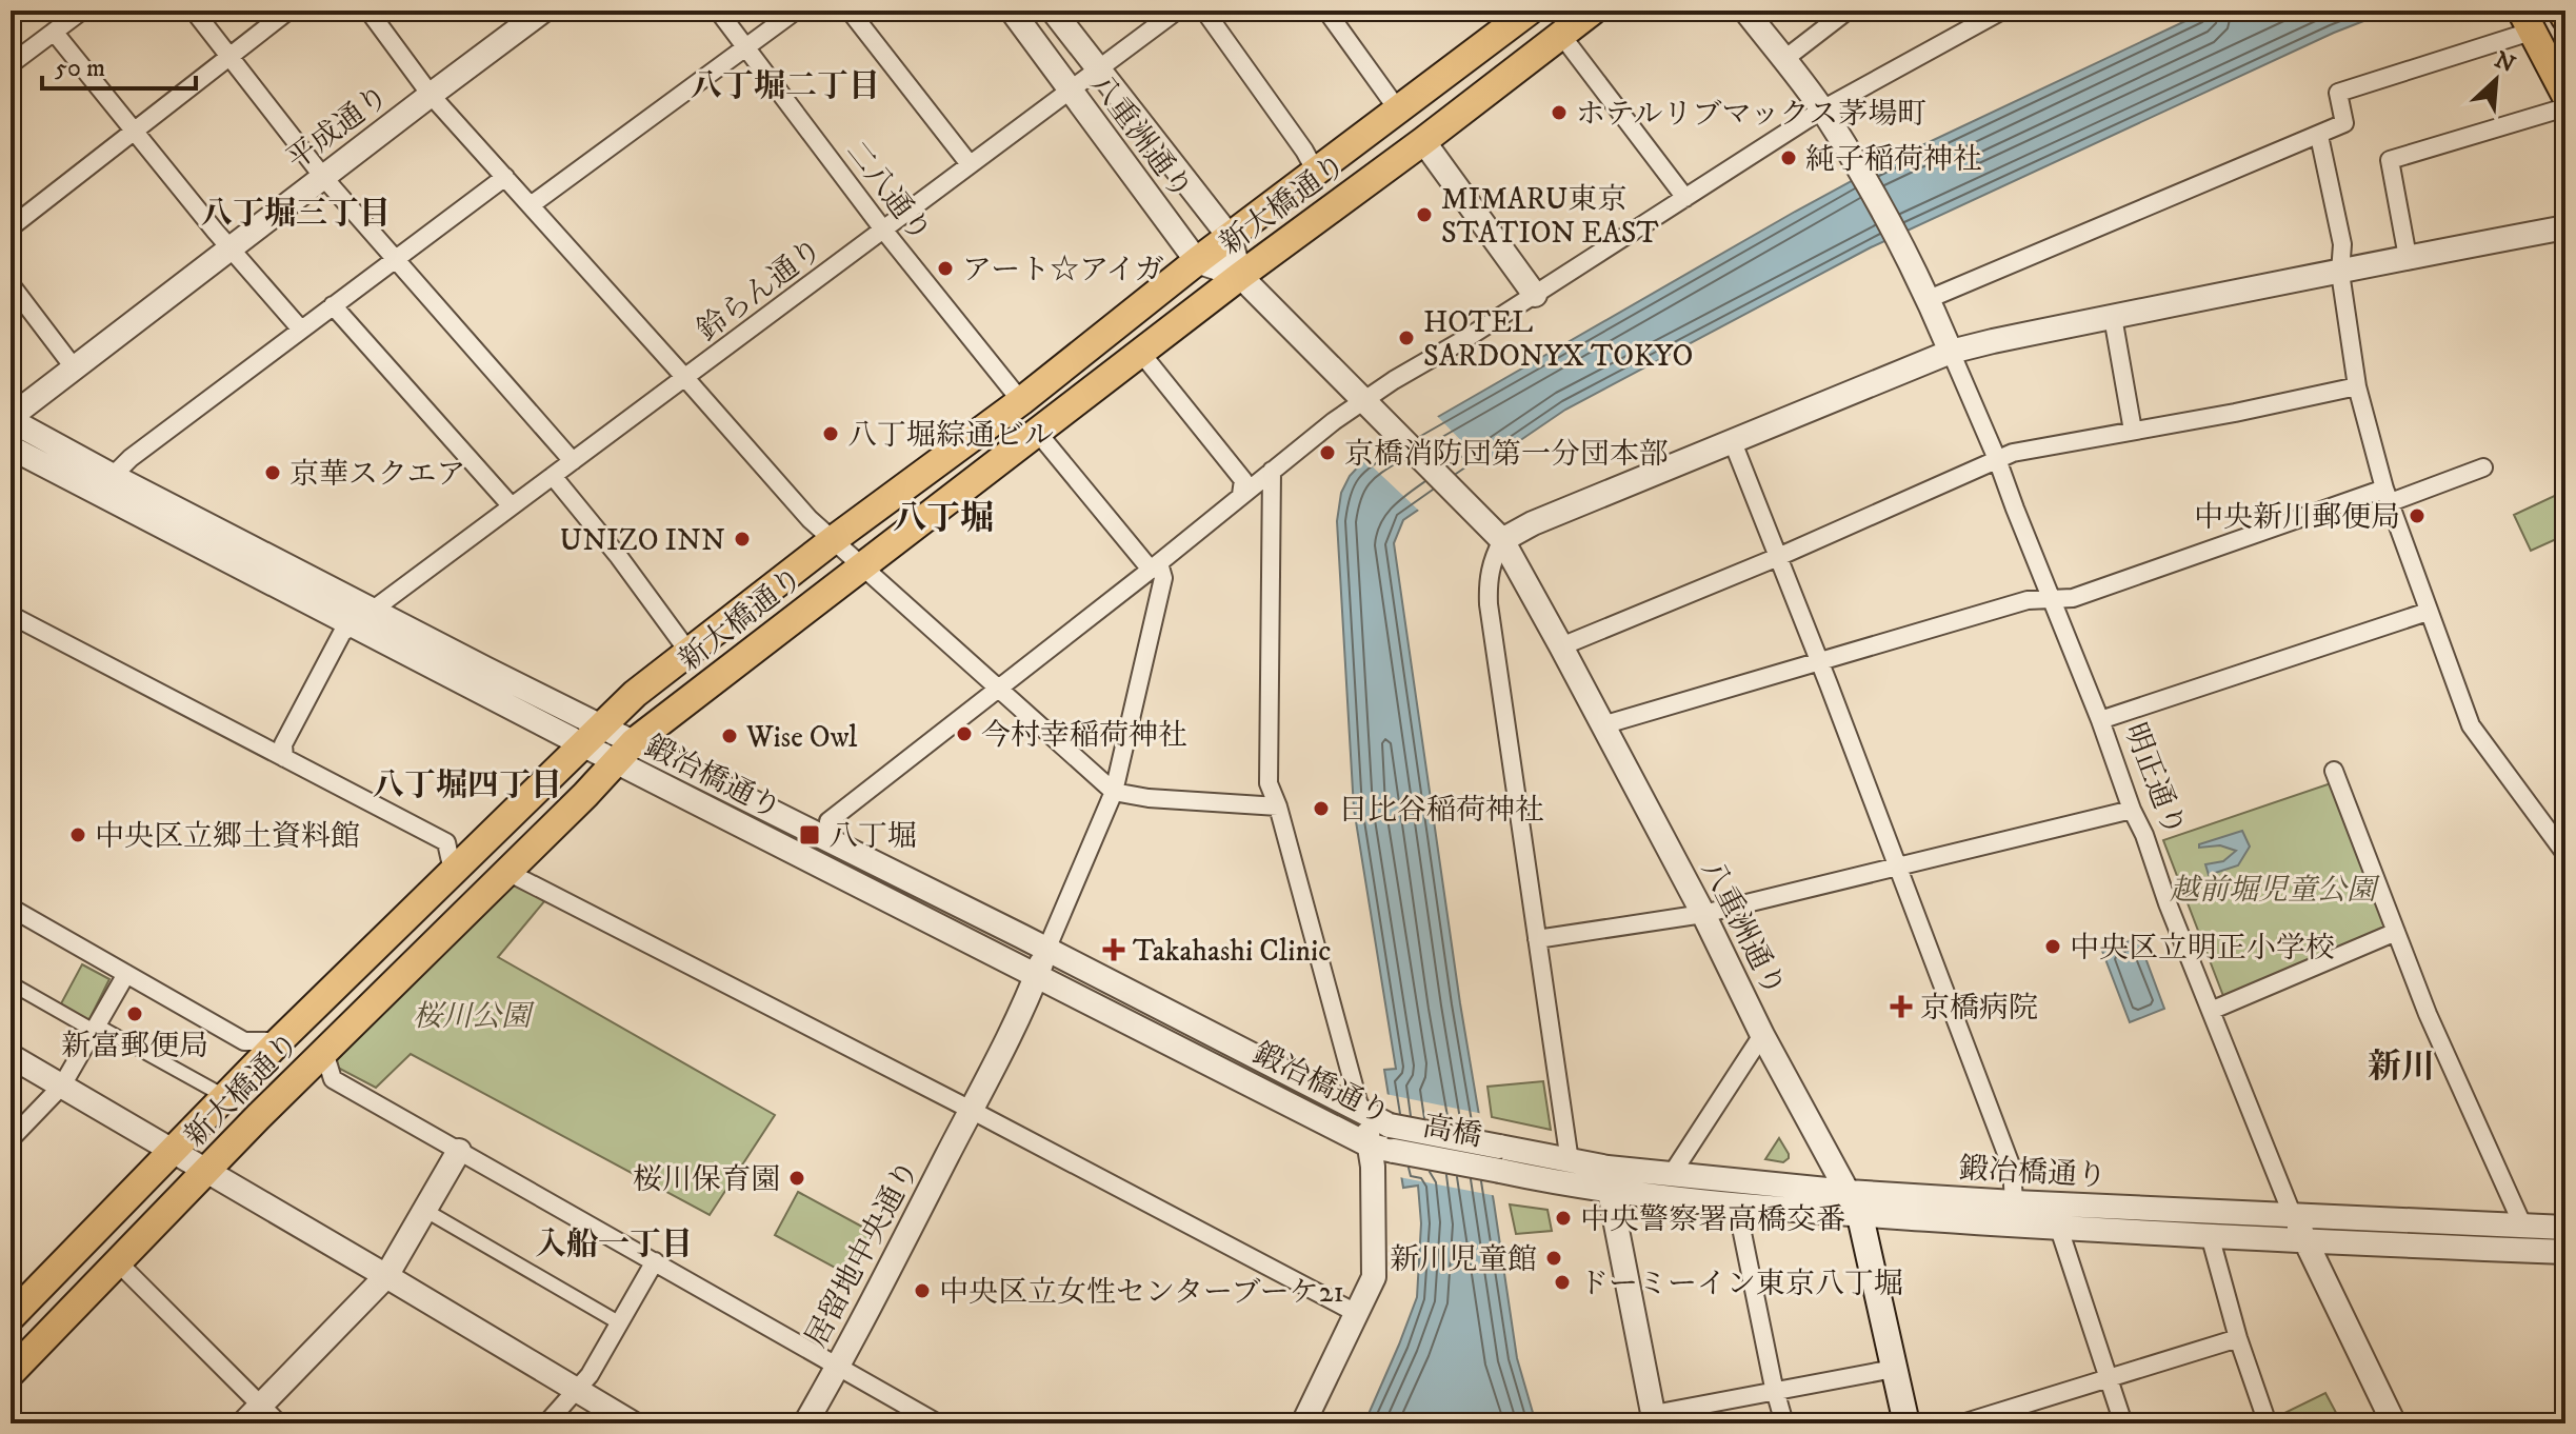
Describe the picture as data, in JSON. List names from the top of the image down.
{
  "streets": {
    "main road": ["八重洲通り", "新大橋通り"],
    "street": [
      "平成通り",
      "二八通り",
      "鈴らん通り",
      "鍛冶橋通り",
      "明正通り",
      "高橋",
      "居留地中央通り"
    ]
  },
  "crossings": [
    ["平成通り", "鍛冶橋通り"],
    ["八重洲通り", "新大橋通り"],
    ["八重洲通り", "鈴らん通り"],
    ["八重洲通り", "鍛冶橋通り"],
    ["二八通り", "新大橋通り"],
    ["二八通り", "鈴らん通り"],
    ["新大橋通り", "鍛冶橋通り"],
    ["鈴らん通り", "鍛冶橋通り"],
    ["鍛冶橋通り", "明正通り"],
    ["鍛冶橋通り", "高橋"],
    ["鍛冶橋通り", "居留地中央通り"]
  ],
  "districts": [
    "八丁堀二丁目",
    "八丁堀三丁目",
    "八丁堀",
    "八丁堀四丁目",
    "新川",
    "入船一丁目"
  ],
  "parks": ["越前堀児童公園", "桜川公園"],
  "places": {
    "other": [
      "ホテルリブマックス茅場町",
      "純子稲荷神社",
      "MIMARU東京 STATION EAST",
      "アート☆アイガ",
      "HOTEL SARDONYX TOKYO",
      "八丁堀綜通ビル",
      "京橋消防団第一分団本部",
      "京華スクエア",
      "中央新川郵便局",
      "UNIZO INN",
      "今村幸稲荷神社",
      "Wise Owl",
      "日比谷稲荷神社",
      "中央区立郷土資料館",
      "中央区立明正小学校",
      "新富郵便局",
      "桜川保育園",
      "中央警察署高橋交番",
      "新川児童館",
      "ドーミーイン東京八丁堀",
      "中央区立女性センターブーケ21"
    ],
    "transit": ["八丁堀"],
    "health": ["Takahashi Clinic", "京橋病院"]
  },
  "scale_bar": "50 m",
  "north": "top right"
}
